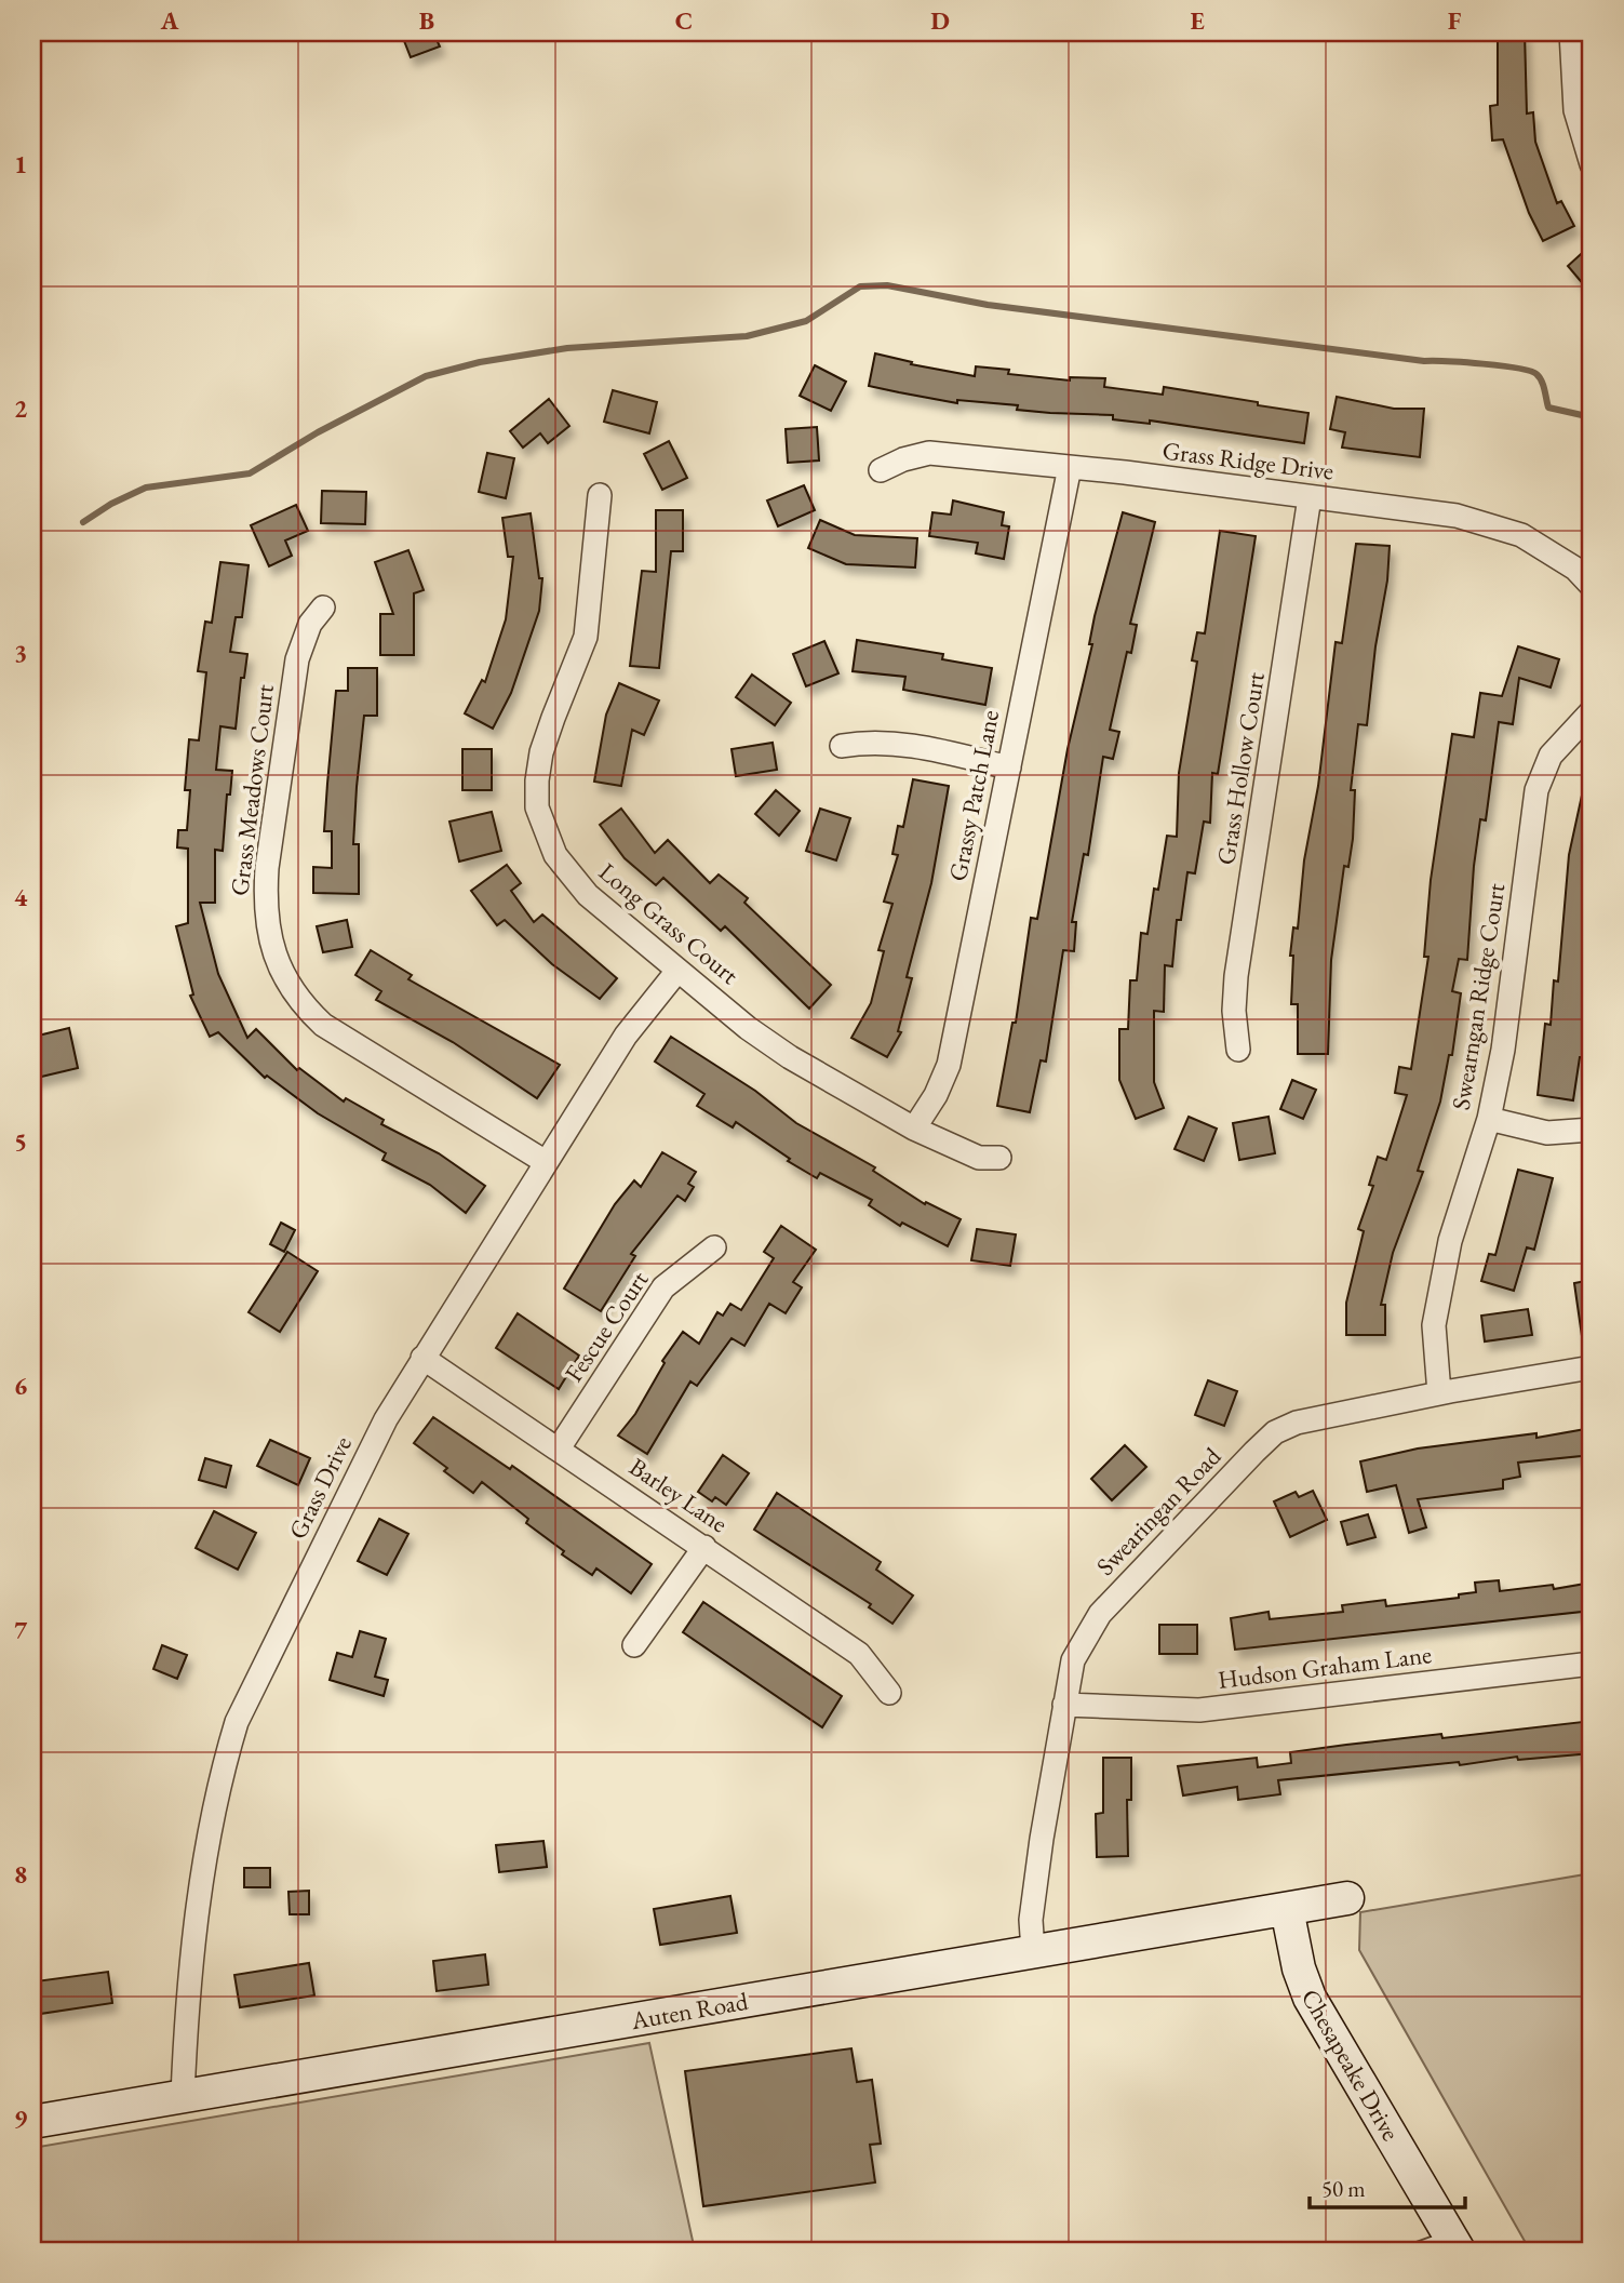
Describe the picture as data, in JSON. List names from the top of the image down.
{
  "streets": {
    "street": [
      "Grass Ridge Drive",
      "Grass Hollow Court",
      "Grass Meadows Court",
      "Grassy Patch Lane",
      "Long Grass Court",
      "Swearngan Ridge Court",
      "Fescue Court",
      "Grass Drive",
      "Barley Lane",
      "Swearingan Road",
      "Hudson Graham Lane",
      "Auten Road",
      "Chesapeake Drive"
    ]
  },
  "crossings": [
    ["Grass Ridge Drive", "Grass Hollow Court"],
    ["Grass Ridge Drive", "Grassy Patch Lane"],
    ["Grass Meadows Court", "Grass Drive"],
    ["Grassy Patch Lane", "Long Grass Court"],
    ["Long Grass Court", "Grass Drive"],
    ["Swearngan Ridge Court", "Swearingan Road"],
    ["Fescue Court", "Barley Lane"],
    ["Grass Drive", "Barley Lane"],
    ["Grass Drive", "Auten Road"],
    ["Swearingan Road", "Hudson Graham Lane"],
    ["Swearingan Road", "Auten Road"],
    ["Auten Road", "Chesapeake Drive"]
  ],
  "scale_bar": "50 m",
  "grid": {
    "columns": [
      "A",
      "B",
      "C",
      "D",
      "E",
      "F"
    ],
    "rows": [
      "1",
      "2",
      "3",
      "4",
      "5",
      "6",
      "7",
      "8",
      "9"
    ]
  }
}
